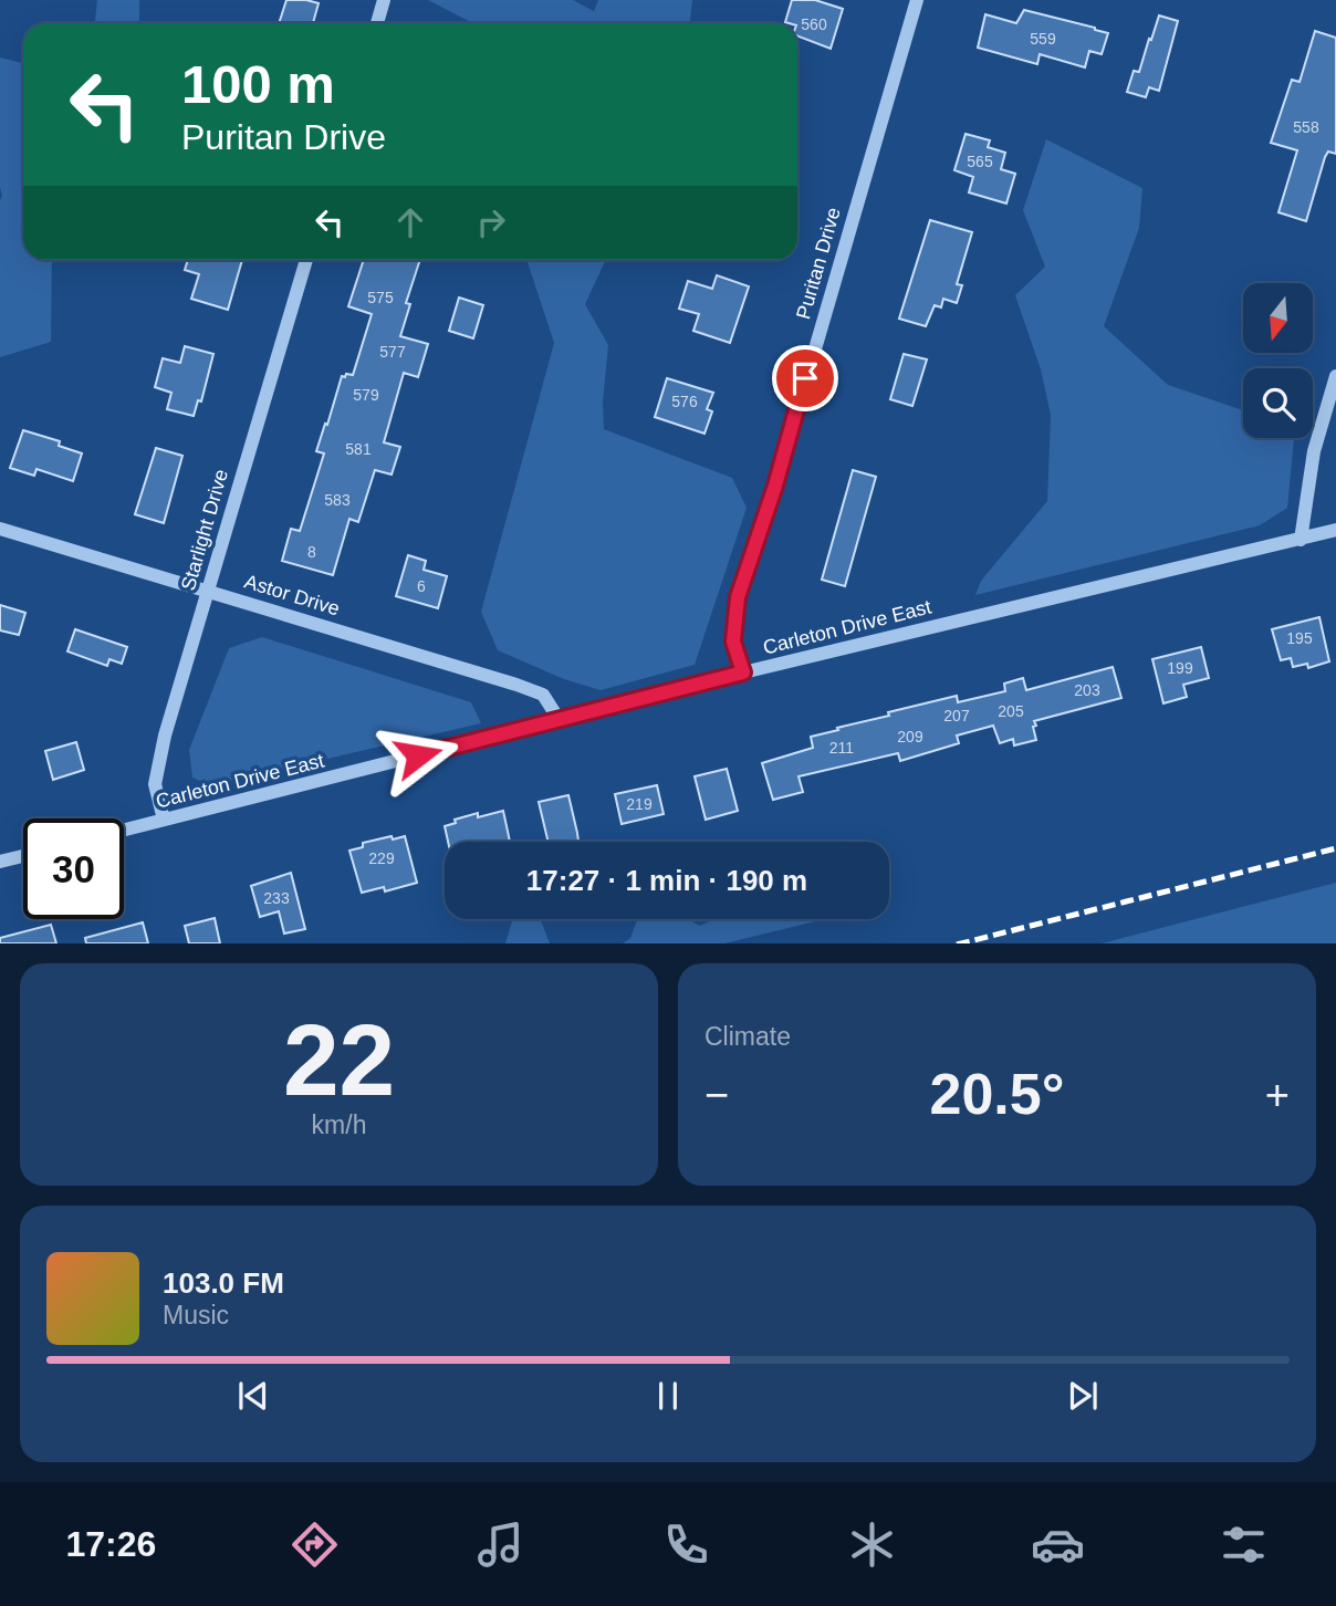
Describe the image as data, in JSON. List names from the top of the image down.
{
  "streets": {
    "street": [
      "Puritan Drive",
      "Starlight Drive",
      "Astor Drive",
      "Carleton Drive East"
    ]
  },
  "crossings": [
    ["Puritan Drive", "Carleton Drive East"],
    ["Starlight Drive", "Astor Drive"],
    ["Starlight Drive", "Carleton Drive East"],
    ["Astor Drive", "Carleton Drive East"]
  ],
  "house_numbers": [
    "560",
    "559",
    "558",
    "565",
    "575",
    "577",
    "579",
    "576",
    "581",
    "583",
    "8",
    "6",
    "195",
    "199",
    "203",
    "205",
    "207",
    "209",
    "211",
    "219",
    "229",
    "233"
  ],
  "north": "bottom",
  "page": {
    "turn": ["100 m", "Puritan Drive"],
    "limit": "30",
    "trip": "17:27 · 1 min · 190 m",
    "tile": [
      ["22", "km/h"],
      "Climate"
    ],
    "heat": ["−", "20.5°", "+"],
    "song": ["103.0 FM", "Music"],
    "tabs": "17:26"
  }
}
